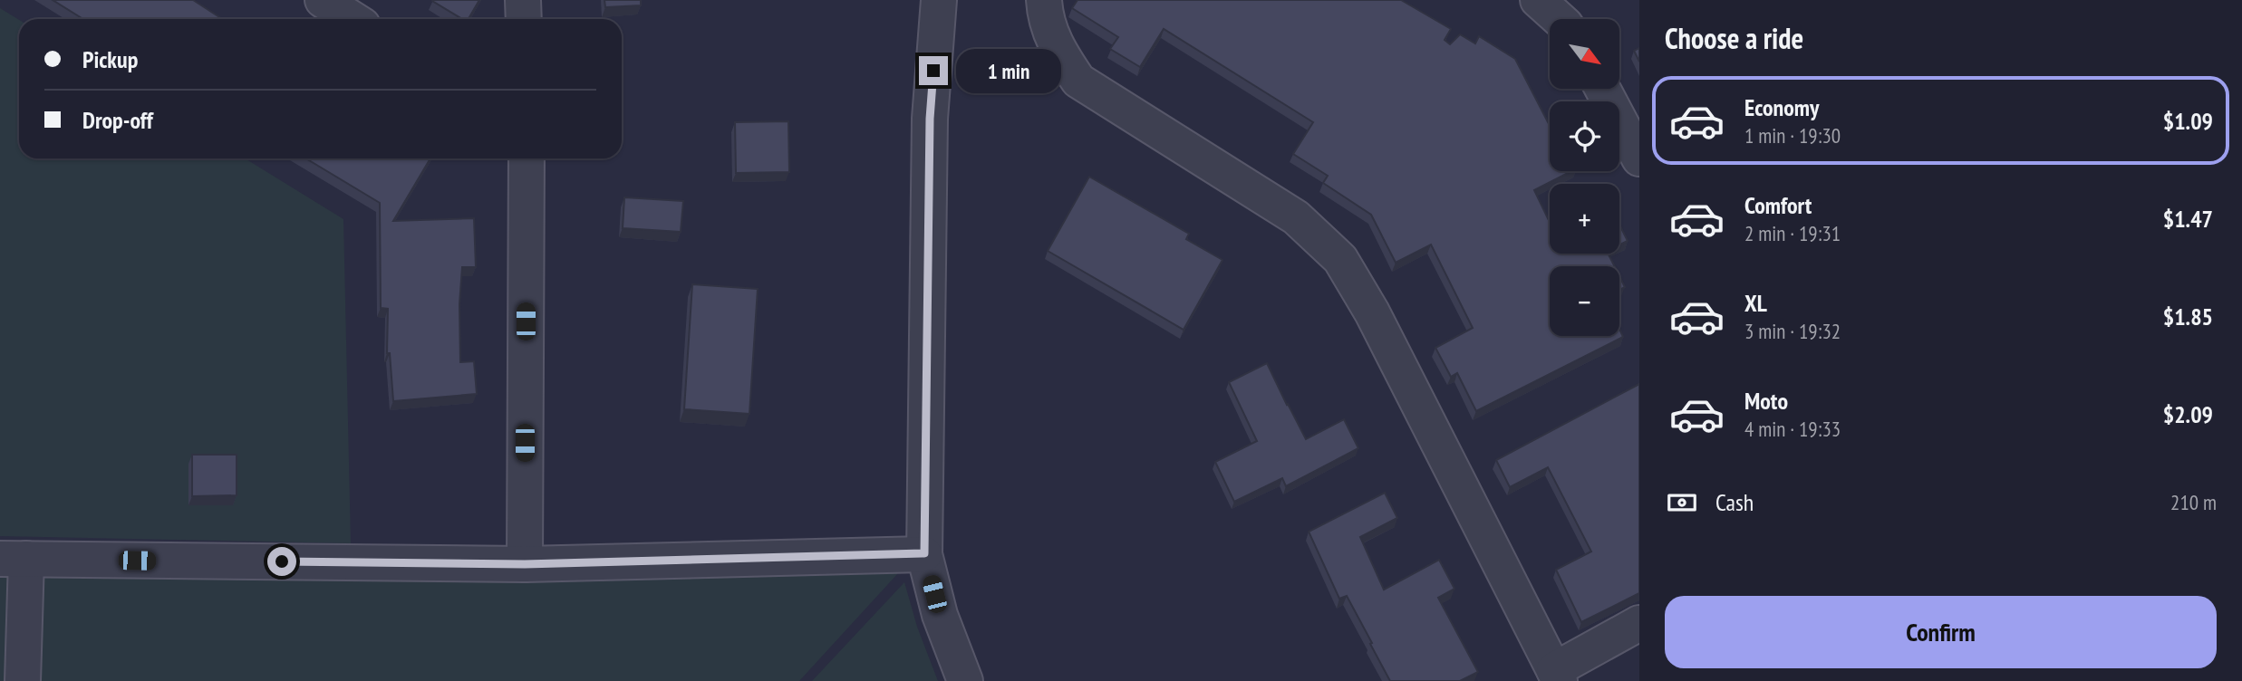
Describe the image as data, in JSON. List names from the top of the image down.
{
  "north": "bottom right",
  "page": {
    "heading": "Choose a ride",
    "map_buttons": ["+", "−"],
    "banner": ["Pickup", "Drop-off"],
    "bubble": "1 min",
    "list": [
      {
        "name": "Economy",
        "note": "1 min · 19:30",
        "value": "$1.09"
      },
      {
        "name": "Comfort",
        "note": "2 min · 19:31",
        "value": "$1.47"
      },
      {
        "name": "XL",
        "note": "3 min · 19:32",
        "value": "$1.85"
      },
      {
        "name": "Moto",
        "note": "4 min · 19:33",
        "value": "$2.09"
      }
    ],
    "pay": ["Cash", "210 m"],
    "buttons": "Confirm"
  }
}
